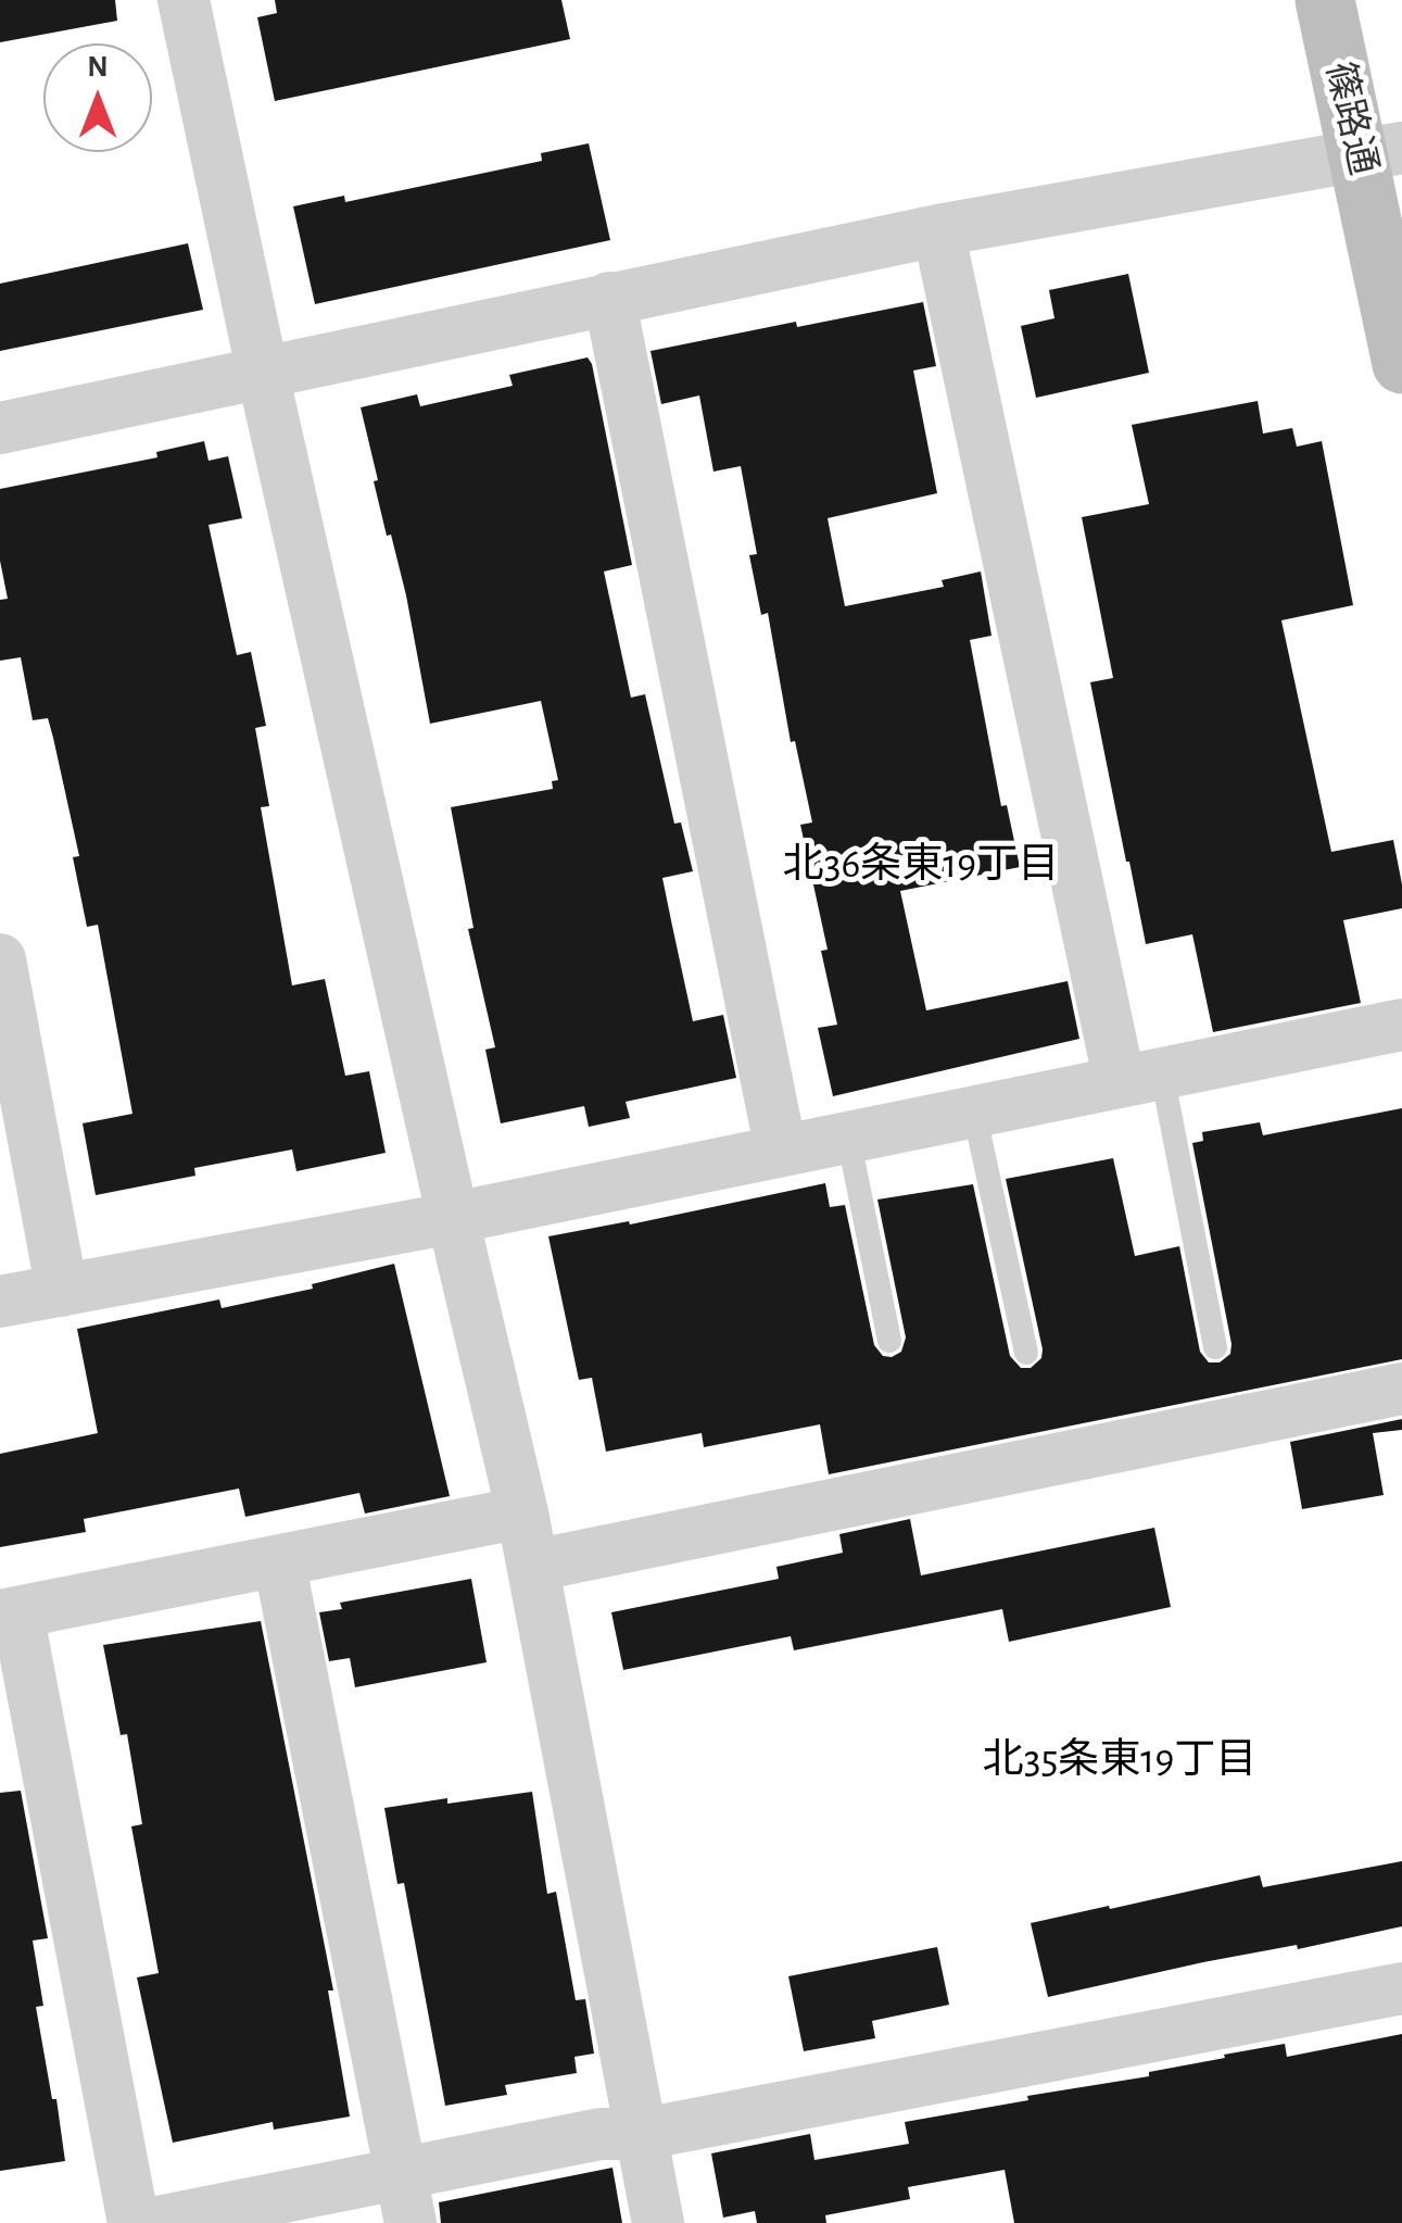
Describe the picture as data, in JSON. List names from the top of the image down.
{
  "streets": {
    "street": ["篠路通"]
  },
  "districts": ["北36条東19丁目", "北35条東19丁目"],
  "north": "top"
}
